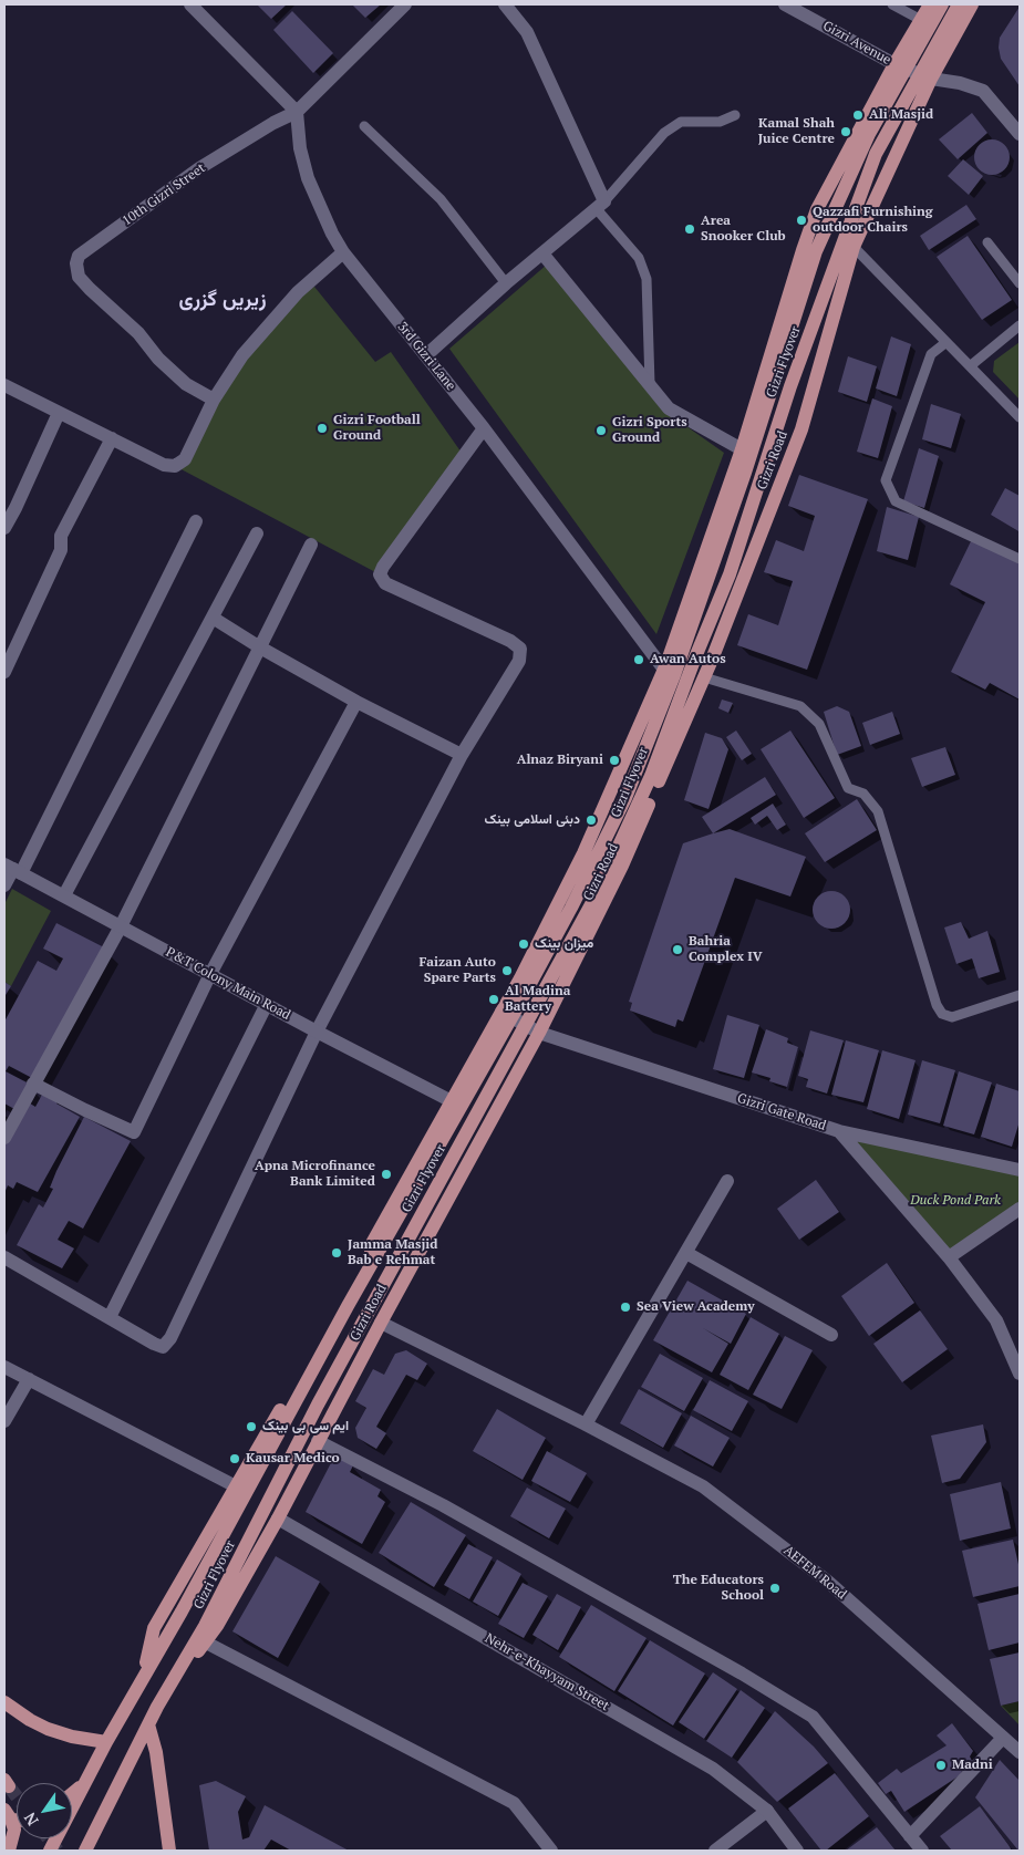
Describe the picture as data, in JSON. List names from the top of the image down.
{
  "streets": {
    "main road": ["Gizri Flyover", "Gizri Road"],
    "street": [
      "Gizri Avenue",
      "10th Gizri Street",
      "3rd Gizri Lane",
      "P&T Colony Main Road",
      "Gizri Gate Road",
      "AEFEM Road",
      "Nehr-e-Khayyam Street"
    ]
  },
  "crossings": [
    ["Gizri Avenue", "Gizri Road"],
    ["10th Gizri Street", "3rd Gizri Lane"],
    ["3rd Gizri Lane", "Gizri Road"],
    ["Gizri Flyover", "Gizri Road"],
    ["Gizri Road", "P&T Colony Main Road"],
    ["Gizri Road", "Gizri Gate Road"],
    ["Gizri Road", "AEFEM Road"],
    ["Gizri Road", "Nehr-e-Khayyam Street"]
  ],
  "districts": ["زیریں گزری"],
  "parks": ["Duck Pond Park"],
  "places": [
    "Ali Masjid",
    "Kamal Shah Juice Centre",
    "Qazzafi Furnishing outdoor Chairs",
    "Area Snooker Club",
    "Gizri Football Ground",
    "Gizri Sports Ground",
    "Awan Autos",
    "Alnaz Biryani",
    "دبئی اسلامی بینک",
    "میزان بینک",
    "Bahria Complex IV",
    "Faizan Auto Spare Parts",
    "Al Madina Battery",
    "Apna Microfinance Bank Limited",
    "Jamma Masjid Bab e Rehmat",
    "Sea View Academy",
    "ایم سی بی بینک",
    "Kausar Medico",
    "The Educators School",
    "Madni"
  ],
  "north": "bottom left"
}
